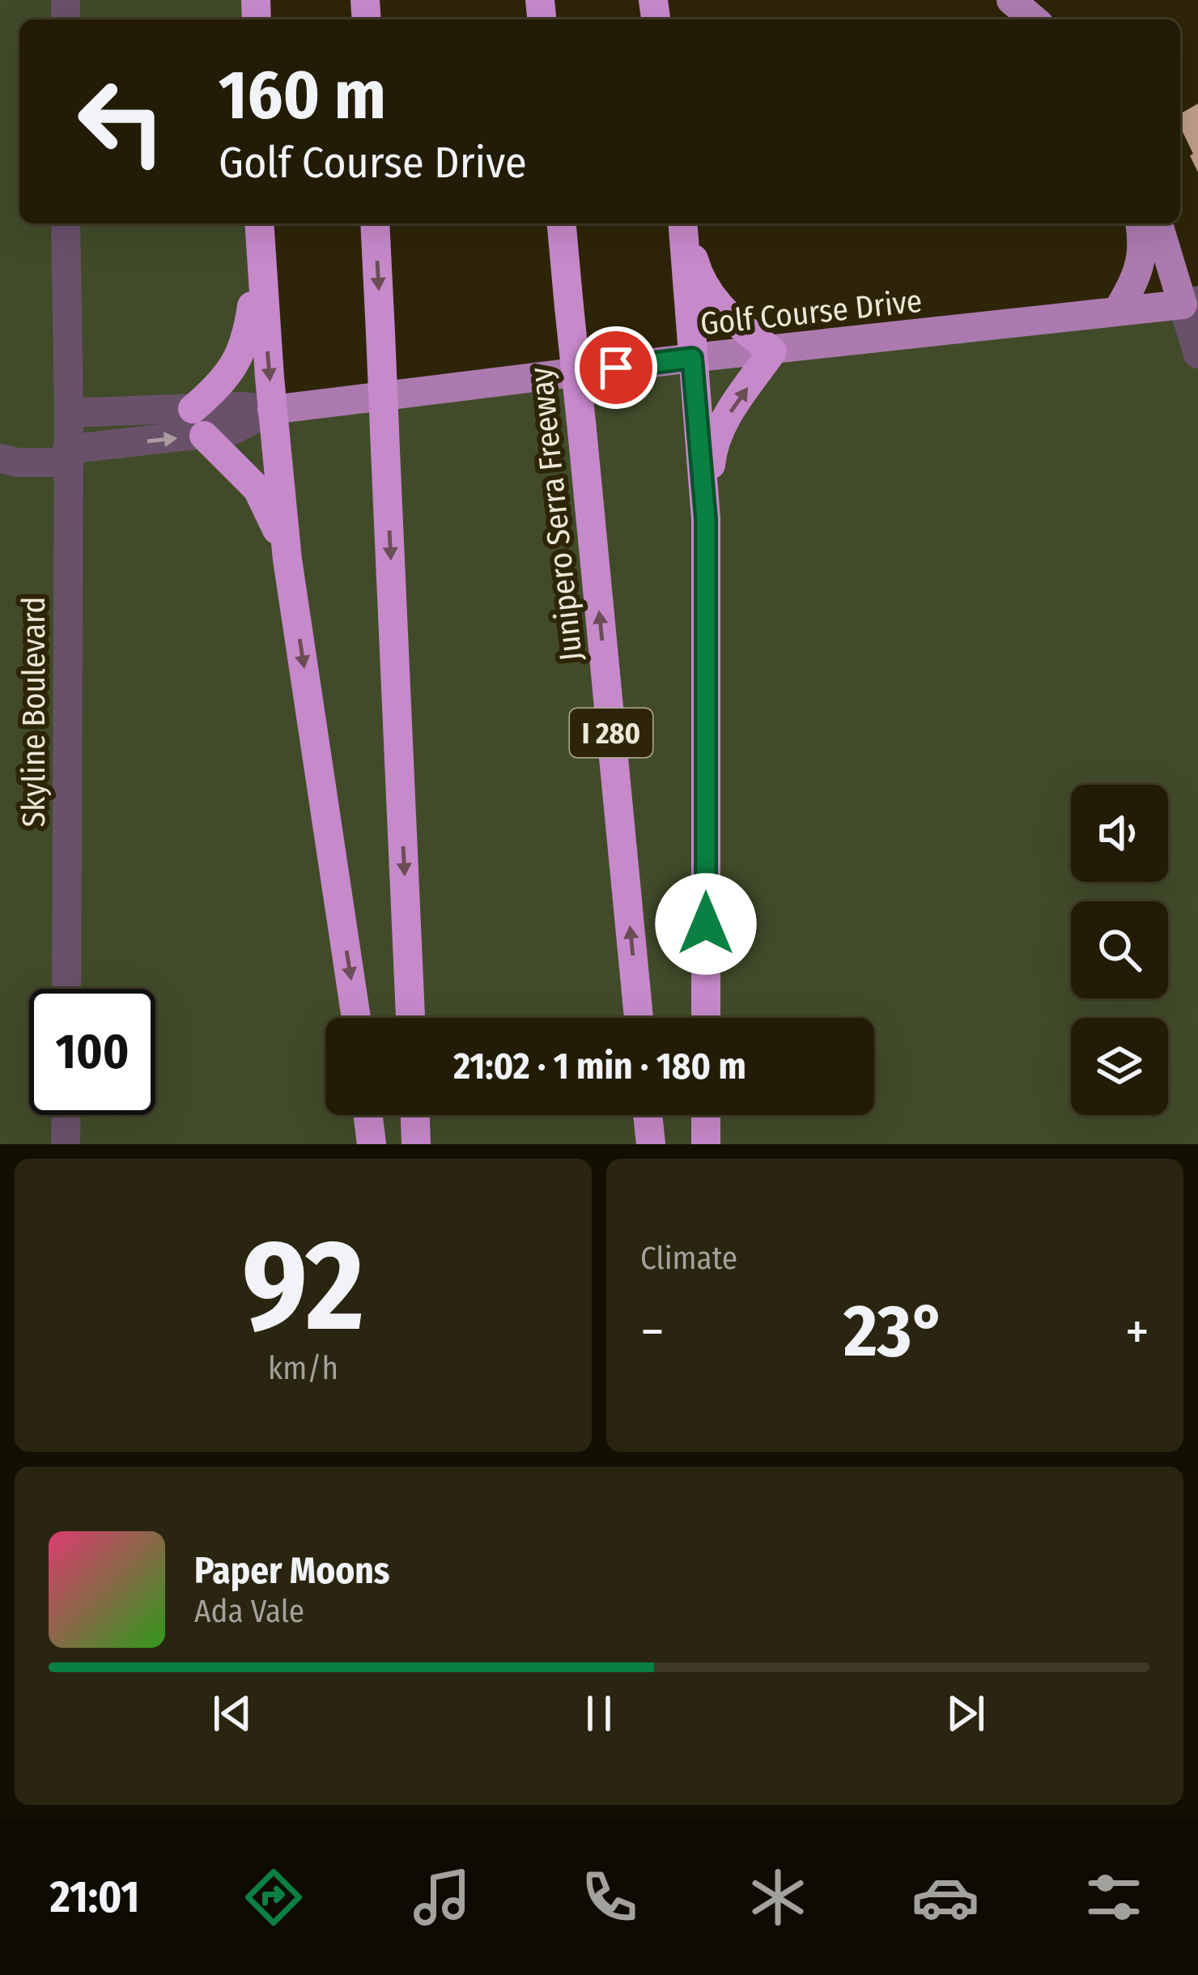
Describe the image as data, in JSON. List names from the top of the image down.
{
  "streets": {
    "highway": ["Junipero Serra Freeway", "I 280"],
    "main road": ["Golf Course Drive"],
    "street": ["Skyline Boulevard"]
  },
  "crossings": [
    ["Golf Course Drive", "Skyline Boulevard"]
  ],
  "page": {
    "turn": ["160 m", "Golf Course Drive"],
    "limit": "100",
    "trip": "21:02 · 1 min · 180 m",
    "tile": [
      ["92", "km/h"],
      "Climate"
    ],
    "heat": ["−", "23°", "+"],
    "song": ["Paper Moons", "Ada Vale"],
    "tabs": "21:01"
  }
}
